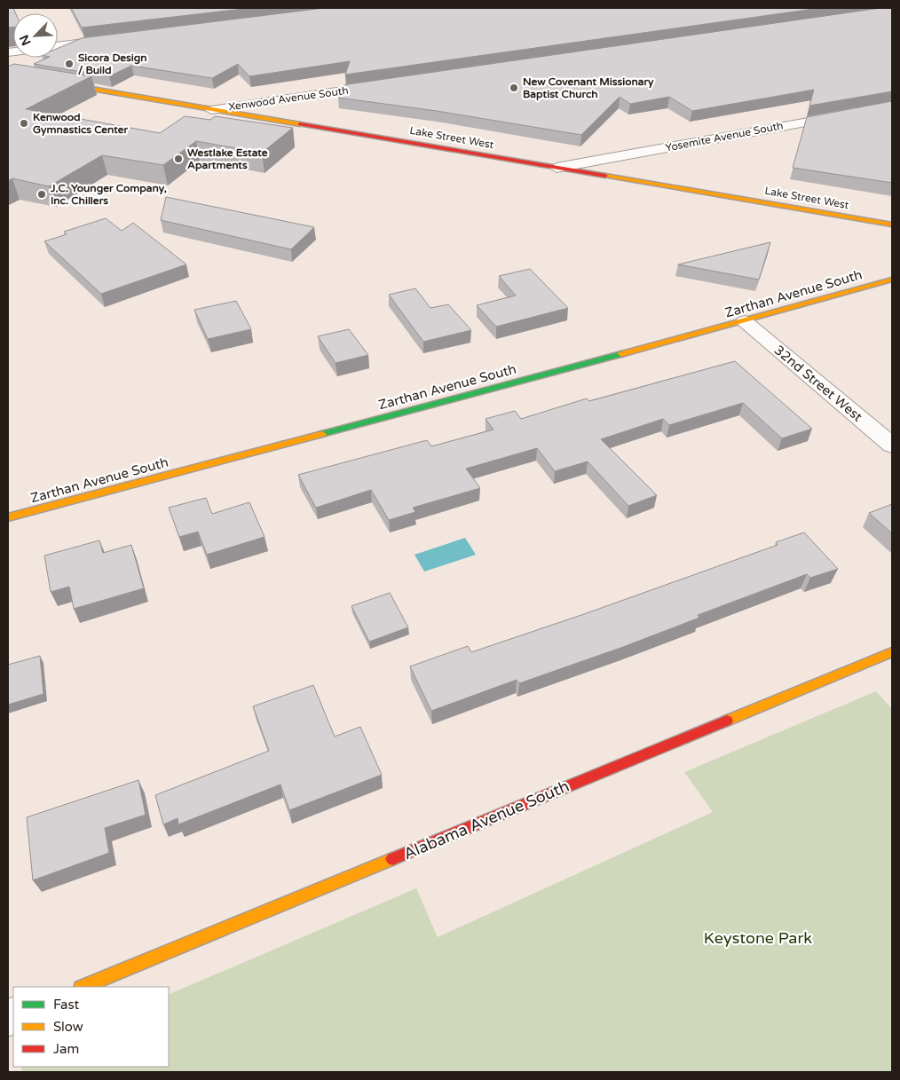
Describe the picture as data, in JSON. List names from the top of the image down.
{
  "streets": {
    "street": [
      "Xenwood Avenue South",
      "Yosemite Avenue South",
      "Lake Street West",
      "Zarthan Avenue South",
      "32nd Street West",
      "Alabama Avenue South"
    ]
  },
  "crossings": [
    ["Xenwood Avenue South", "Lake Street West"],
    ["Yosemite Avenue South", "Lake Street West"],
    ["Zarthan Avenue South", "32nd Street West"]
  ],
  "parks": ["Keystone Park"],
  "places": [
    "Sicora Design / Build",
    "New Covenant Missionary Baptist Church",
    "Kenwood Gymnastics Center",
    "Westlake Estate Apartments",
    "J.C. Younger Company, Inc. Chillers"
  ],
  "legend": ["Fast", "Slow", "Jam"],
  "north": "bottom left"
}
